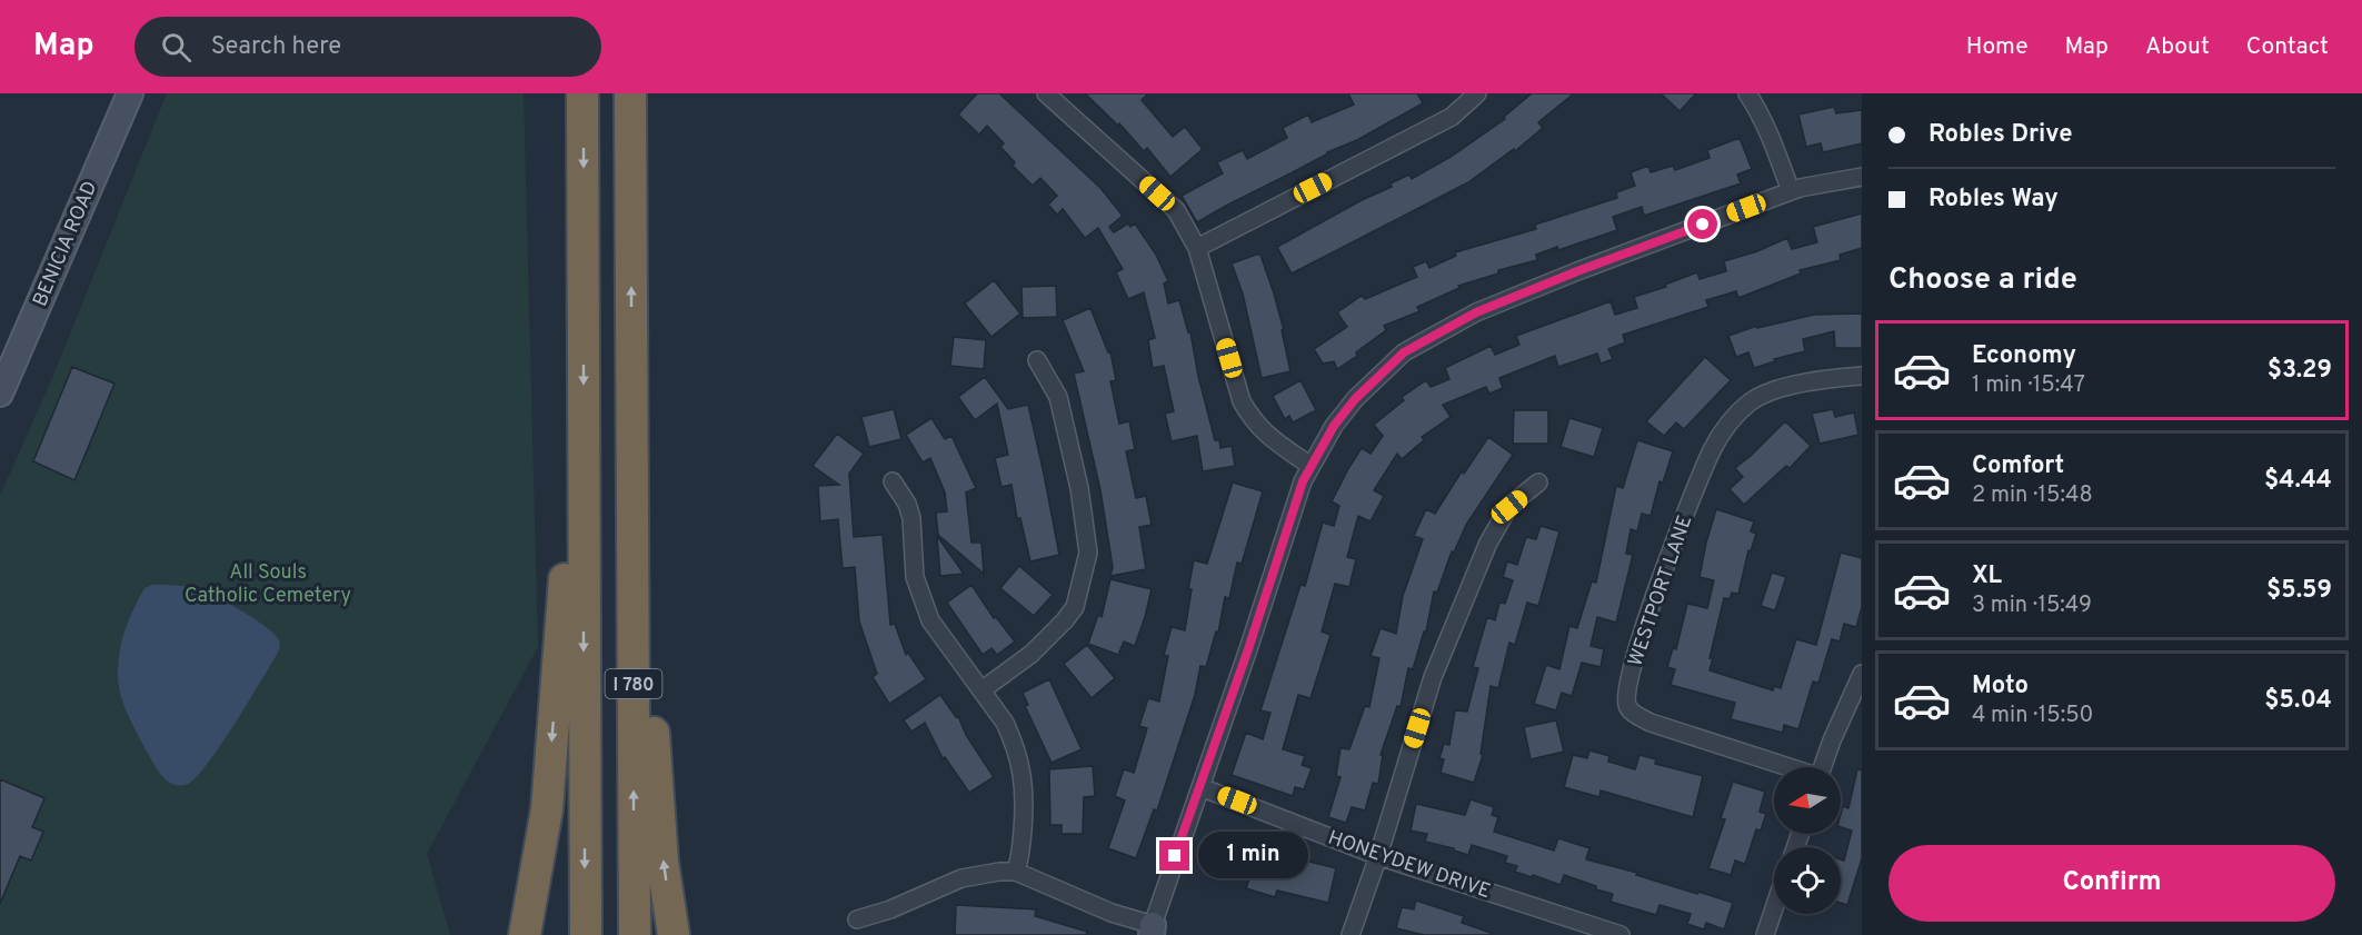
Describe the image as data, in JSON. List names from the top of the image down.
{
  "streets": {
    "highway": ["I 780"],
    "main road": ["BENICIA ROAD"],
    "street": ["WESTPORT LANE", "HONEYDEW DRIVE"]
  },
  "parks": ["All Souls Catholic Cemetery"],
  "north": "left",
  "page": {
    "header": "Map",
    "search": "Search here",
    "nav": [
      "Home",
      "Map",
      "About",
      "Contact"
    ],
    "banner": ["Robles Drive", "Robles Way"],
    "heading": "Choose a ride",
    "list": [
      {
        "name": "Economy",
        "note": "1 min · 15:47",
        "value": "$3.29"
      },
      {
        "name": "Comfort",
        "note": "2 min · 15:48",
        "value": "$4.44"
      },
      {
        "name": "XL",
        "note": "3 min · 15:49",
        "value": "$5.59"
      },
      {
        "name": "Moto",
        "note": "4 min · 15:50",
        "value": "$5.04"
      }
    ],
    "bubble": "1 min",
    "buttons": "Confirm"
  }
}
